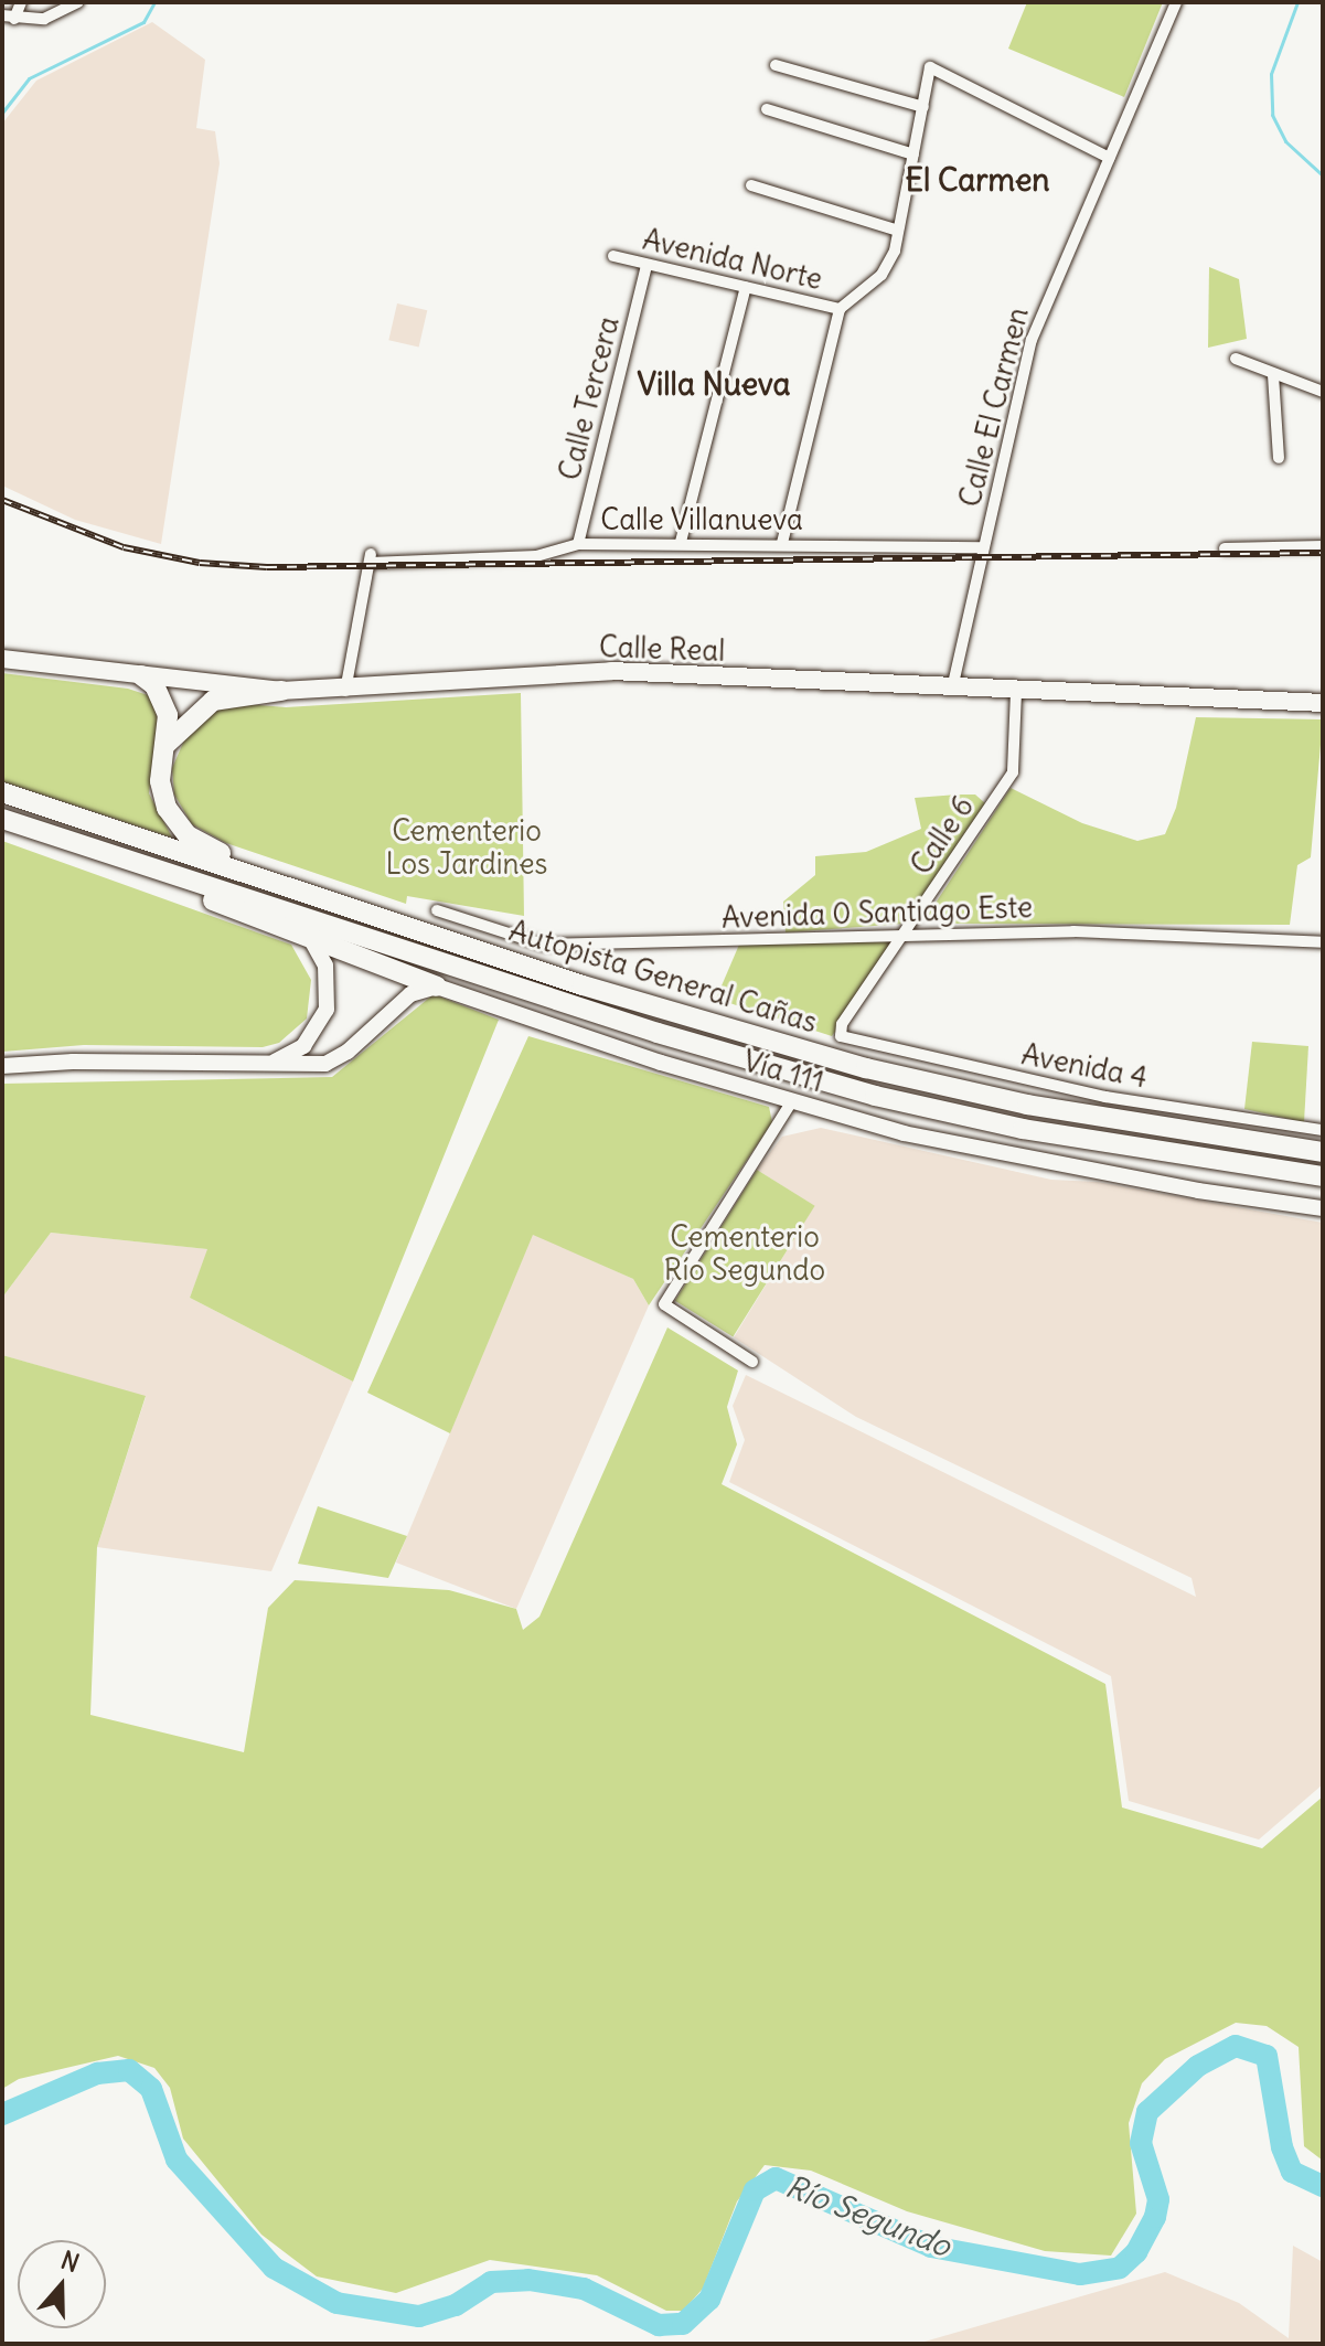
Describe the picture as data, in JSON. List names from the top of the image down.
{
  "streets": {
    "highway": ["Autopista General Cañas"],
    "main road": ["Calle Real", "Vía 111"],
    "street": [
      "Avenida Norte",
      "Calle Tercera",
      "Calle El Carmen",
      "Calle Villanueva",
      "Calle 6",
      "Avenida 0 Santiago Este",
      "Avenida 4"
    ]
  },
  "crossings": [
    ["Avenida Norte", "Calle Tercera"],
    ["Calle Tercera", "Calle Villanueva"],
    ["Calle El Carmen", "Calle Villanueva"],
    ["Calle El Carmen", "Calle Real"],
    ["Calle Villanueva", "Calle Real"],
    ["Calle Real", "Calle 6"],
    ["Calle 6", "Avenida 0 Santiago Este"],
    ["Calle 6", "Avenida 4"]
  ],
  "districts": ["El Carmen", "Villa Nueva"],
  "water": ["Río Segundo"],
  "parks": ["Cementerio Los Jardines", "Cementerio Río Segundo"],
  "north": "top"
}
